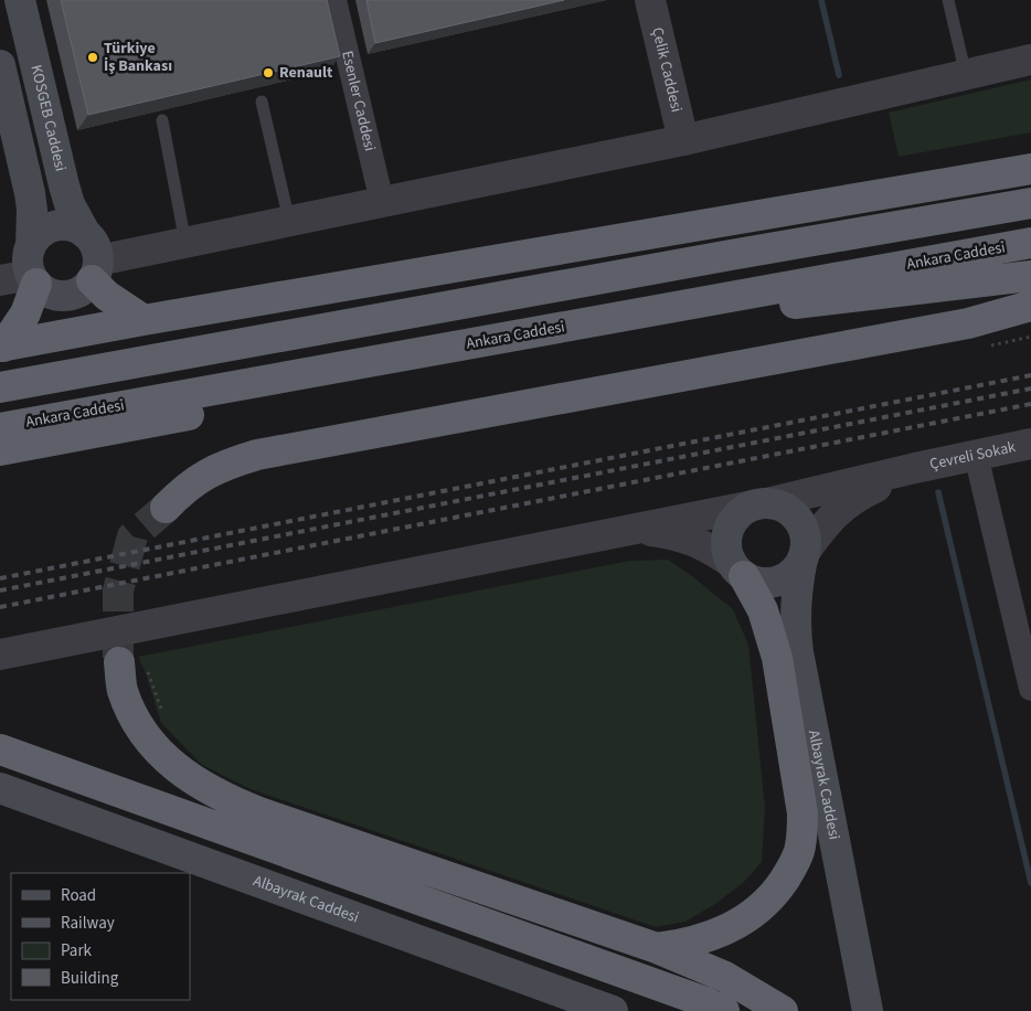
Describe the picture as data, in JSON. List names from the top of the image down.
{
  "streets": {
    "highway": ["Ankara Caddesi"],
    "main road": ["KOSGEB Caddesi", "Albayrak Caddesi"],
    "street": ["Çelik Caddesi", "Esenler Caddesi", "Çevreli Sokak"]
  },
  "places": ["Türkiye İş Bankası", "Renault"],
  "legend": [
    "Road",
    "Railway",
    "Park",
    "Building"
  ]
}
